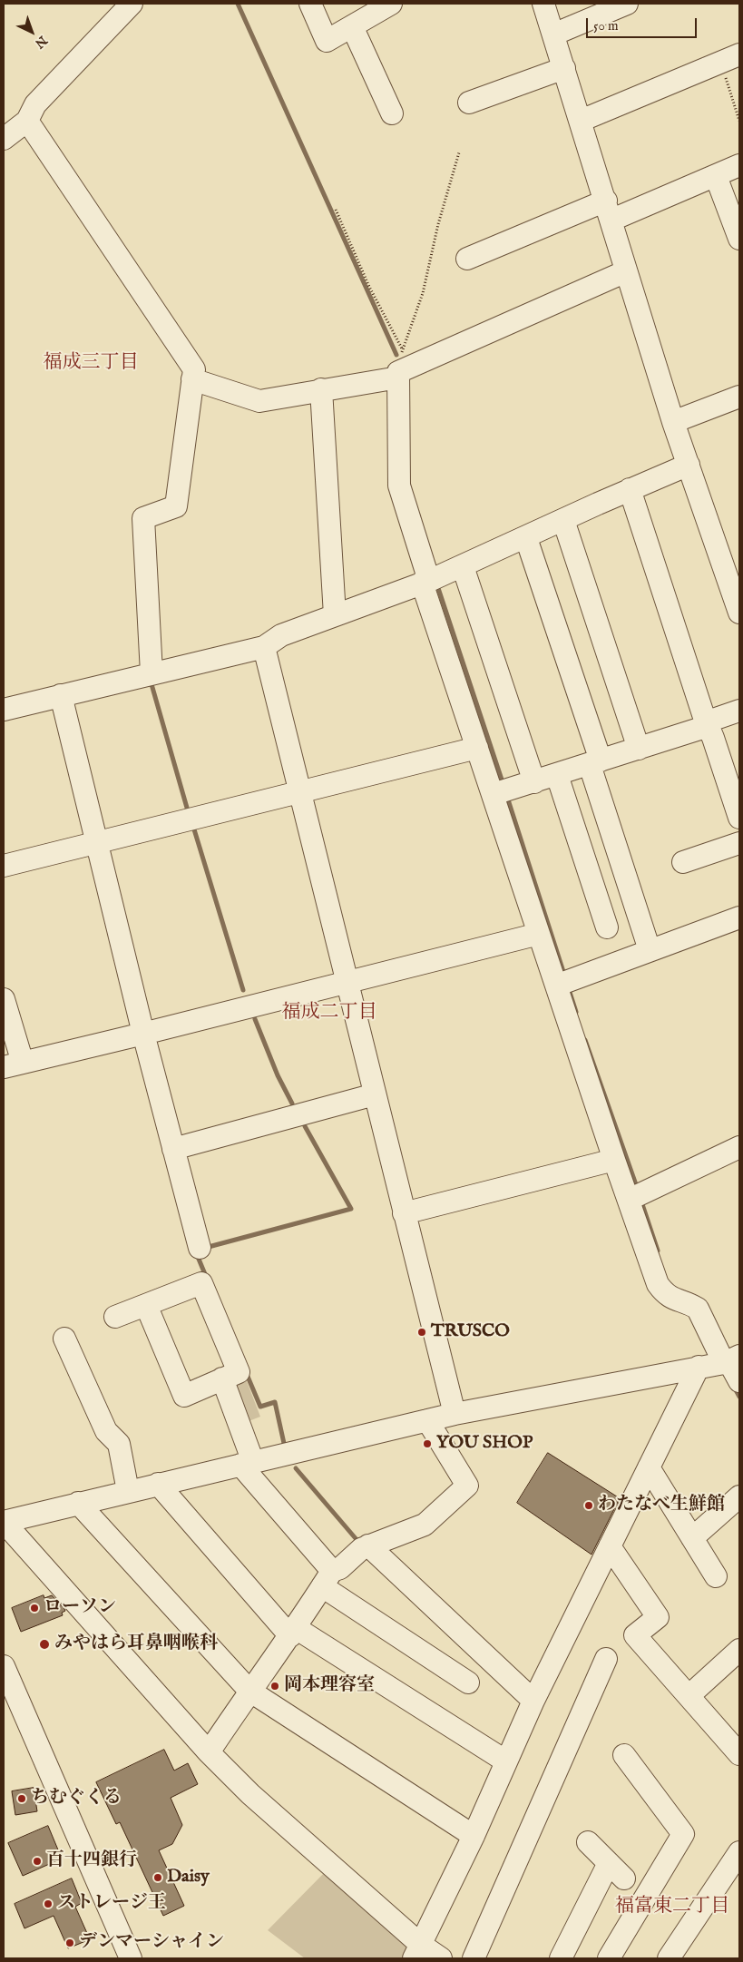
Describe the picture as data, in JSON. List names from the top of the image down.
{
  "districts": ["福成三丁目", "福成二丁目", "福富東二丁目"],
  "places": [
    "TRUSCO",
    "YOU SHOP",
    "わたなべ生鮮館",
    "ローソン",
    "みやはら耳鼻咽喉科",
    "岡本理容室",
    "ちむぐくる",
    "百十四銀行",
    "Daisy",
    "ストレージ王",
    "デンマーシャイン"
  ],
  "scale_bar": "50 m",
  "north": "bottom right"
}
